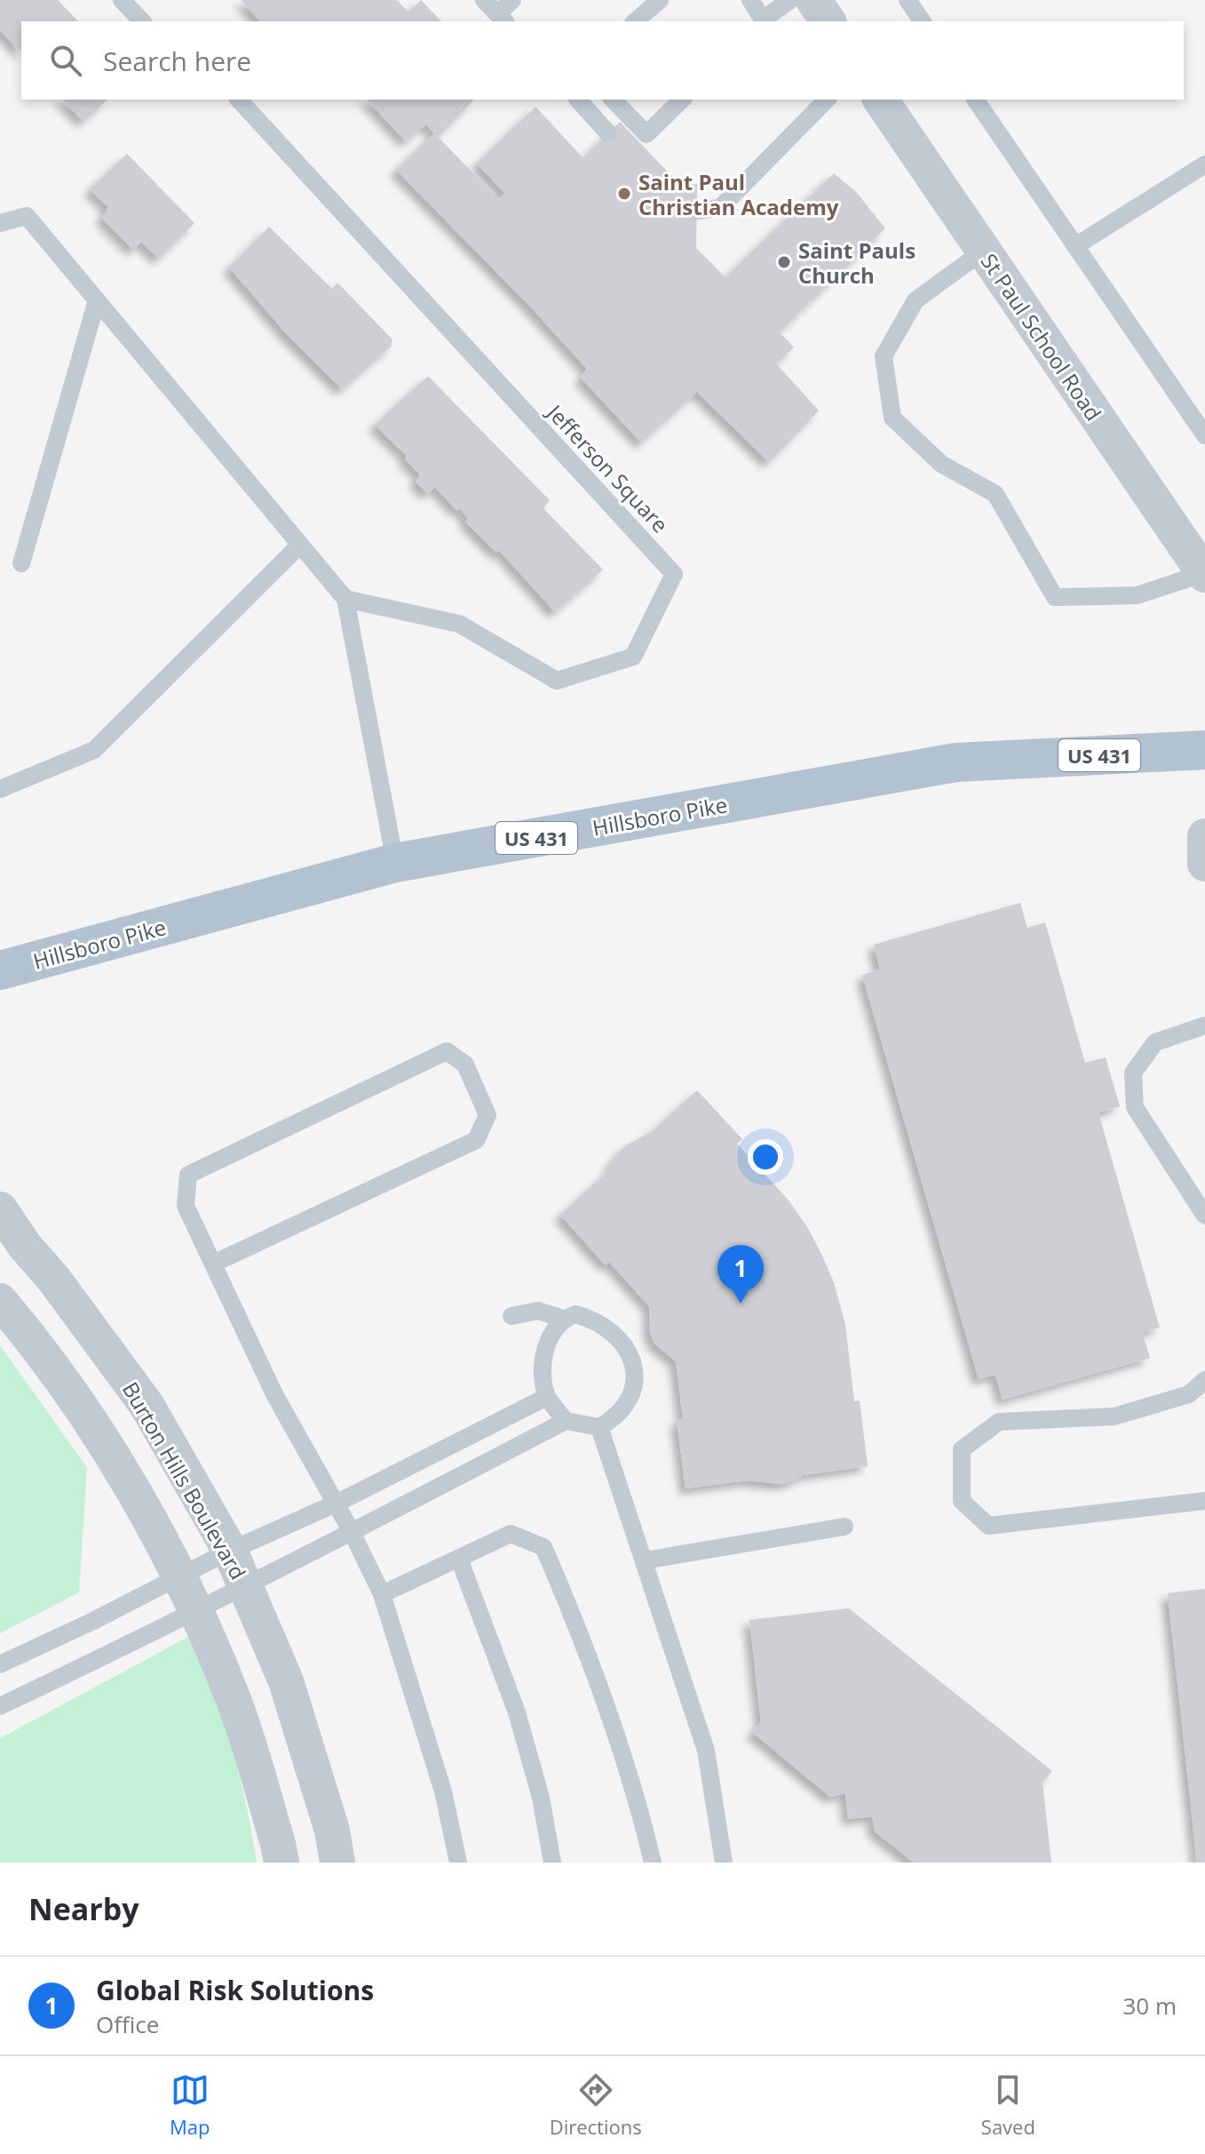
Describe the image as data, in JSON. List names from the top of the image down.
{
  "streets": {
    "main road": ["US 431", "Hillsboro Pike"],
    "street": ["St Paul School Road", "Burton Hills Boulevard"],
    "lane": ["Jefferson Square"]
  },
  "places": ["Saint Paul Christian Academy", "Saint Pauls Church"],
  "page": {
    "search": "Search here",
    "pins": "1",
    "heading": "Nearby",
    "list": [
      {
        "mark": "1",
        "name": "Global Risk Solutions",
        "note": "Office",
        "value": "30 m"
      }
    ],
    "nav": ["Map", "Directions", "Saved"]
  }
}
